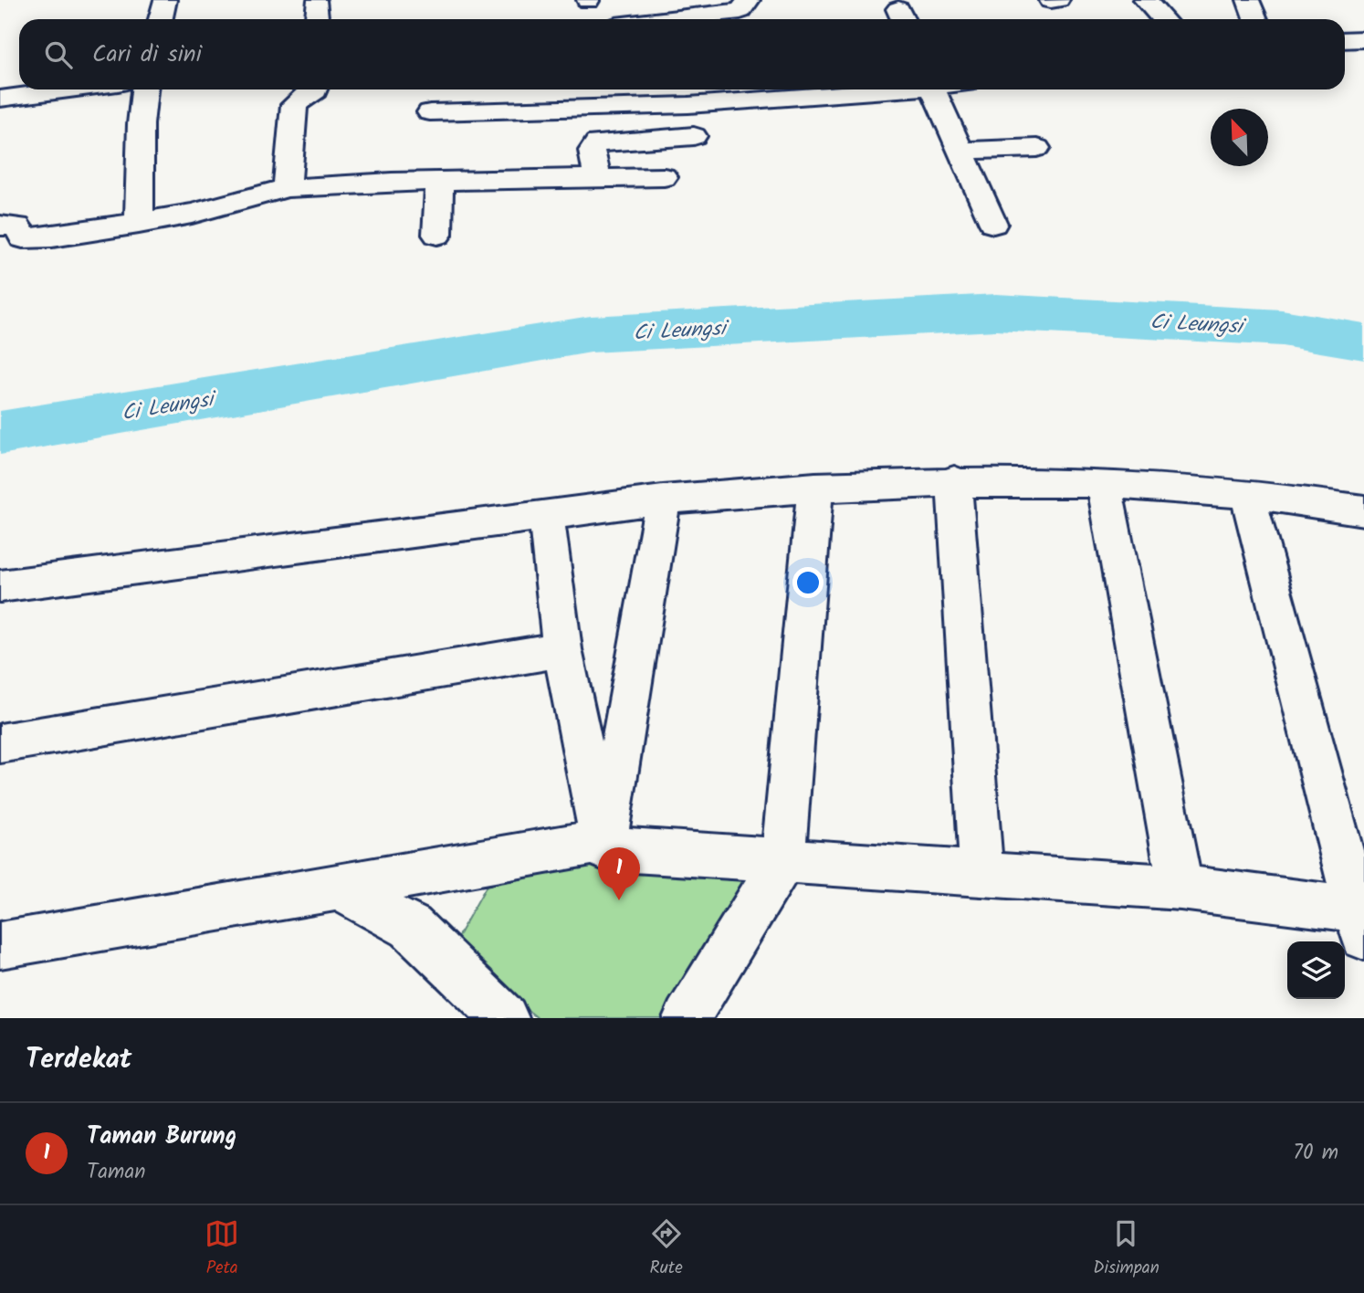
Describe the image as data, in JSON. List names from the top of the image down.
{
  "water": ["Ci Leungsi"],
  "north": "top left",
  "page": {
    "search": "Cari di sini",
    "pins": "1",
    "heading": "Terdekat",
    "list": [
      {
        "mark": "1",
        "name": "Taman Burung",
        "note": "Taman",
        "value": "70 m"
      }
    ],
    "nav": ["Peta", "Rute", "Disimpan"]
  }
}
